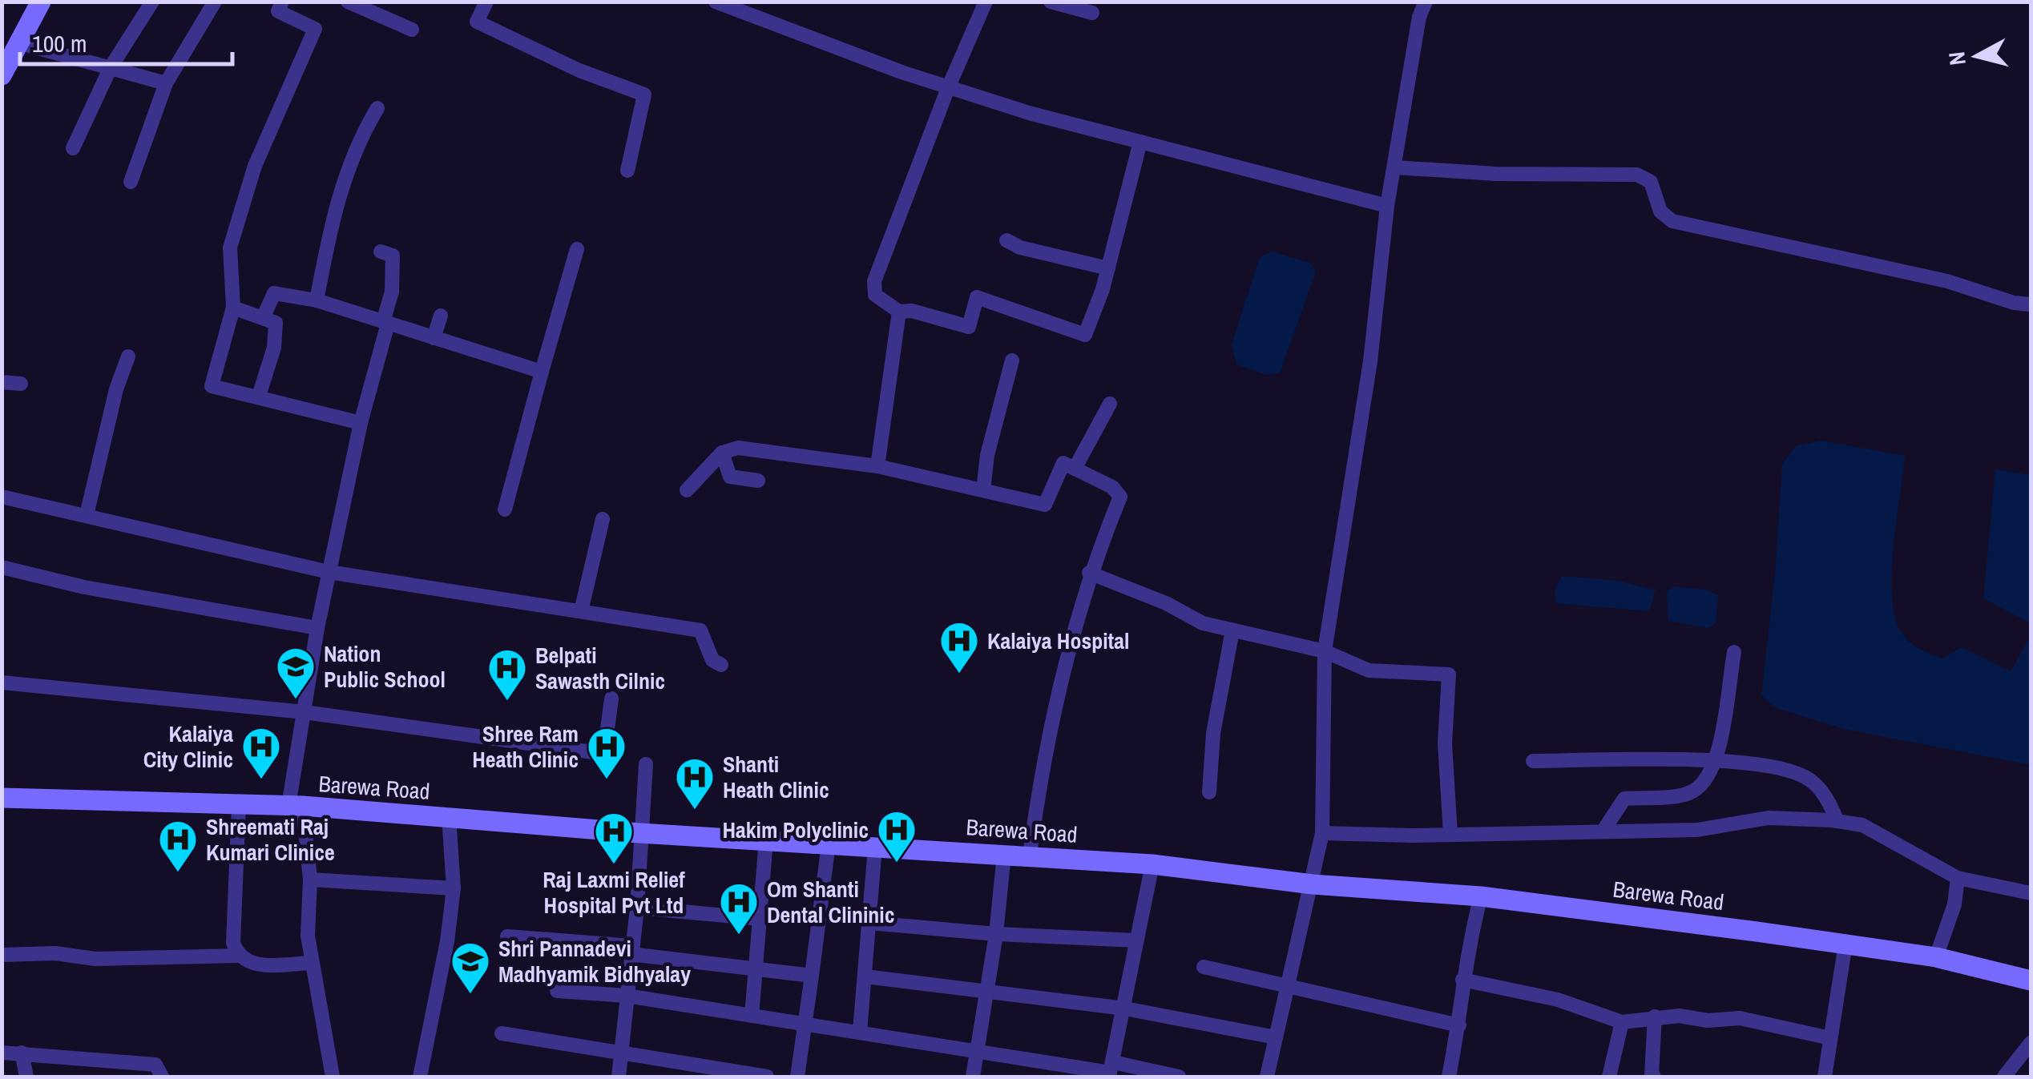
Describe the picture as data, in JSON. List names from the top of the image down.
{
  "streets": {
    "main road": ["Barewa Road"]
  },
  "places": {
    "hospital": [
      "Kalaiya Hospital",
      "Belpati Sawasth Cilnic",
      "Kalaiya City Clinic",
      "Shree Ram Heath Clinic",
      "Shanti Heath Clinic",
      "Hakim Polyclinic",
      "Raj Laxmi Relief Hospital Pvt Ltd",
      "Shreemati Raj Kumari Clinice",
      "Om Shanti Dental Clininic"
    ],
    "school or university": ["Nation Public School", "Shri Pannadevi Madhyamik Bidhyalay"]
  },
  "scale_bar": "100 m",
  "north": "left"
}
